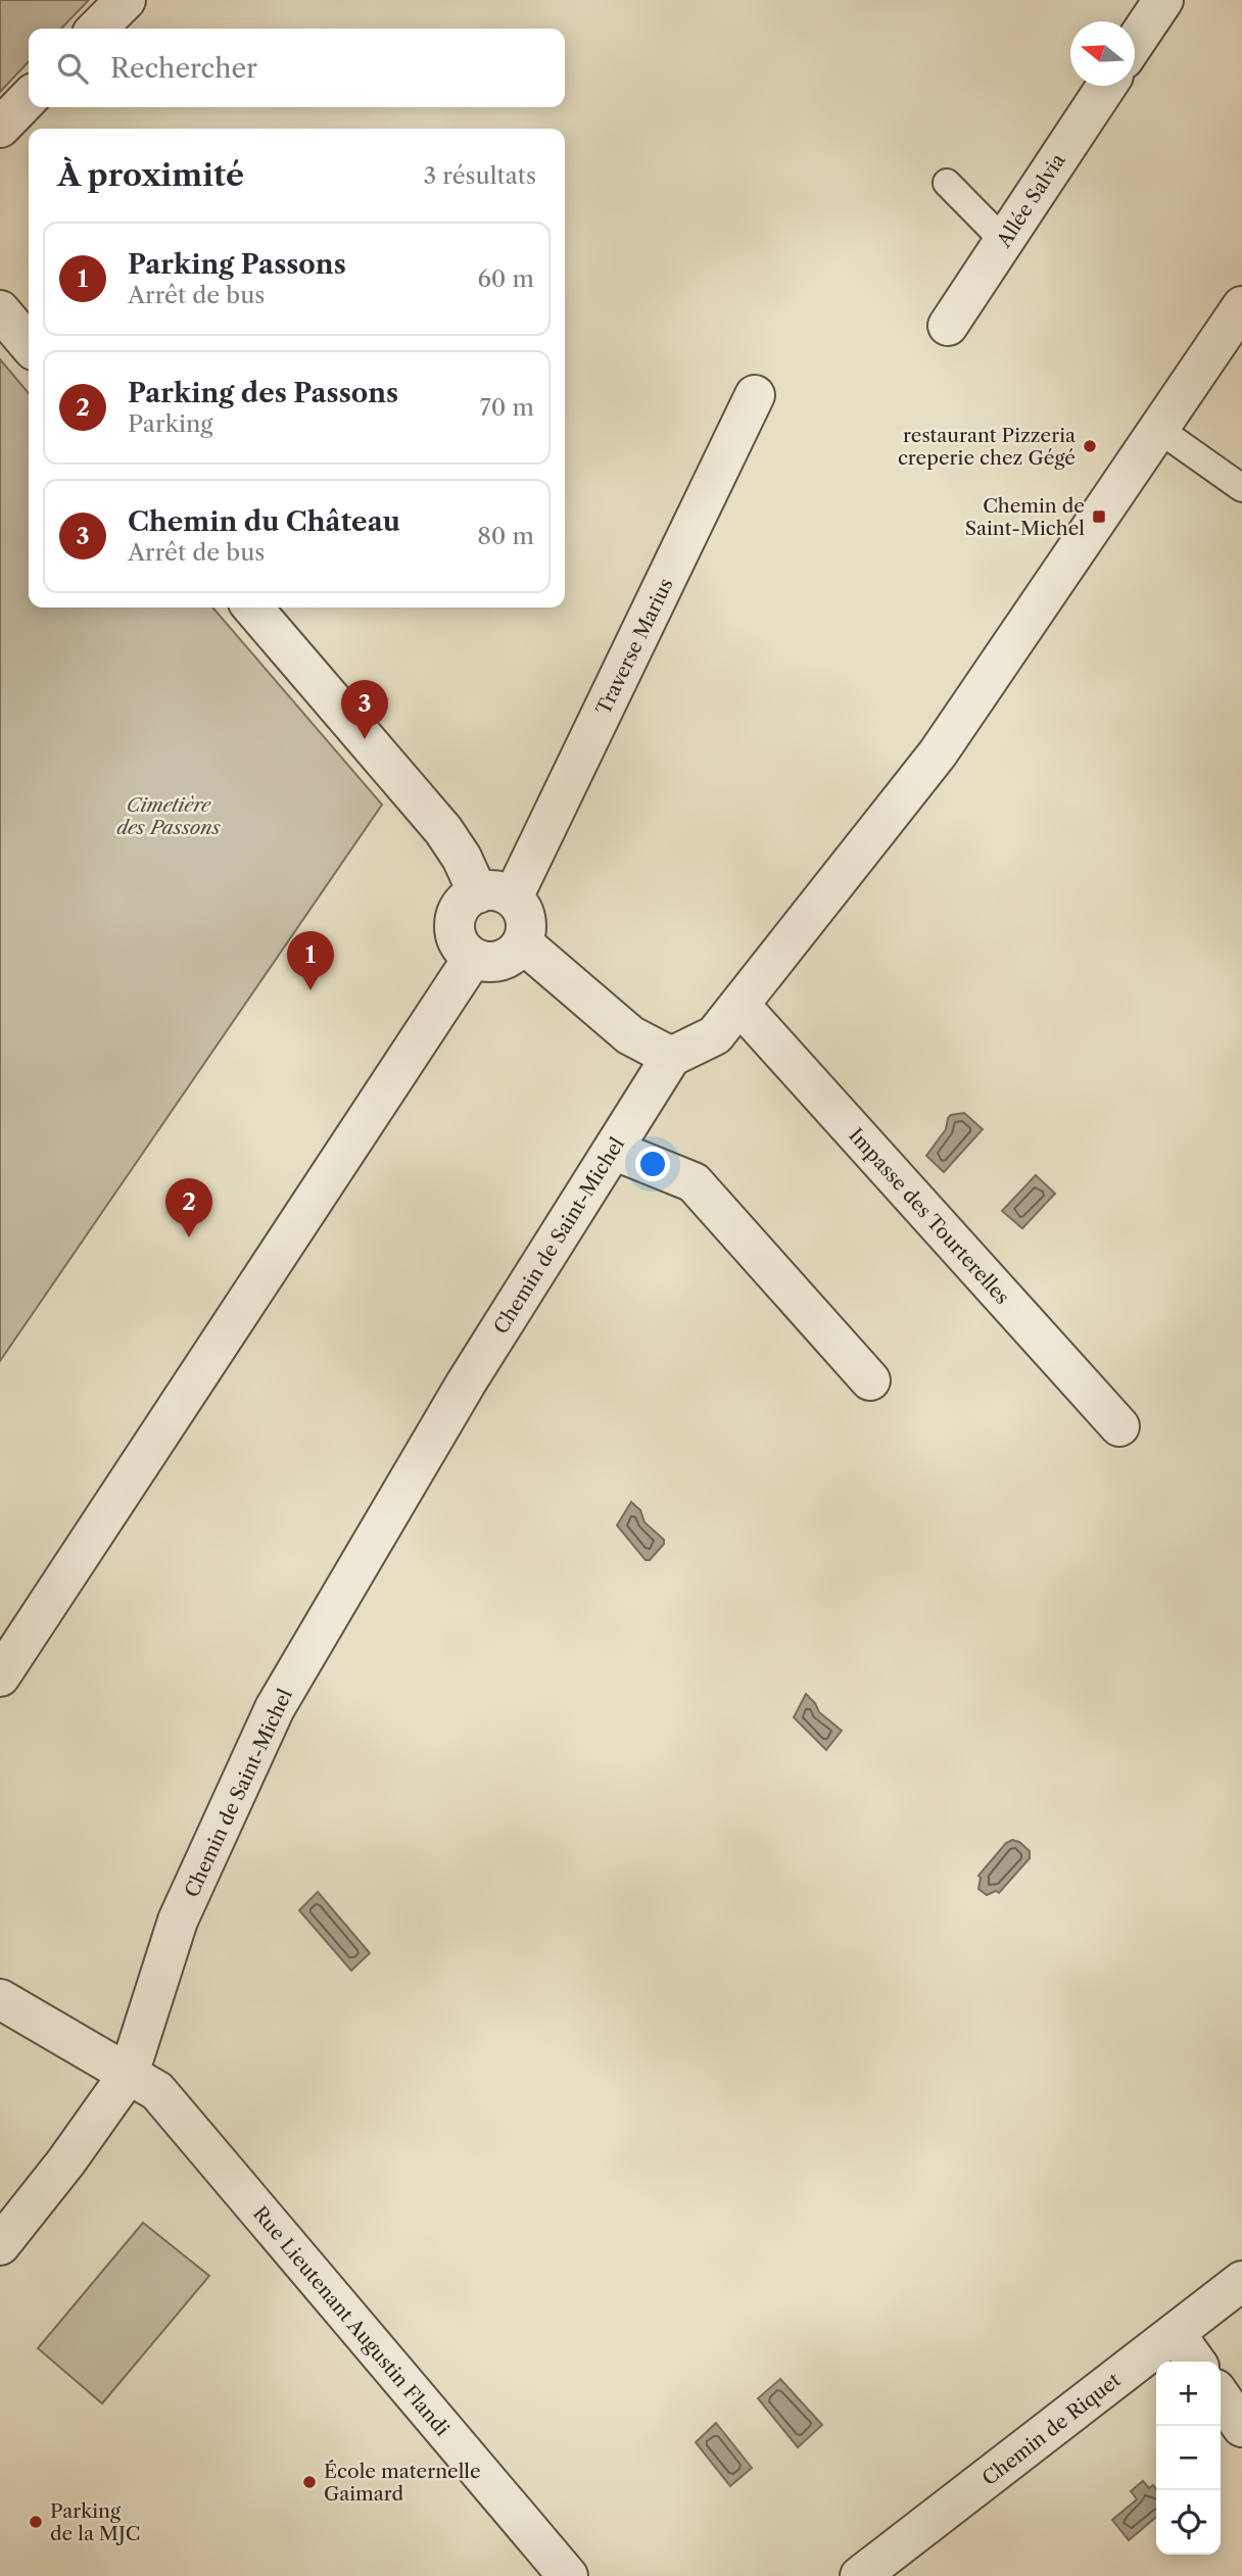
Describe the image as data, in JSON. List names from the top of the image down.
{
  "streets": {
    "street": [
      "Allée Salvia",
      "Traverse Marius",
      "Impasse des Tourterelles",
      "Chemin de Saint-Michel",
      "Rue Lieutenant Augustin Flandi",
      "Chemin de Riquet"
    ]
  },
  "crossings": [
    ["Chemin de Saint-Michel", "Rue Lieutenant Augustin Flandi"]
  ],
  "parks": ["Cimetière des Passons"],
  "places": {
    "other": ["restaurant Pizzeria creperie chez Gégé", "École maternelle Gaimard", "Parking de la MJC"],
    "transit": ["Chemin de Saint-Michel"]
  },
  "north": "left",
  "page": {
    "search": "Rechercher",
    "heading": ["À proximité", "3 résultats"],
    "list": [
      {
        "mark": "1",
        "name": "Parking Passons",
        "note": "Arrêt de bus",
        "value": "60 m"
      },
      {
        "mark": "2",
        "name": "Parking des Passons",
        "note": "Parking",
        "value": "70 m"
      },
      {
        "mark": "3",
        "name": "Chemin du Château",
        "note": "Arrêt de bus",
        "value": "80 m"
      }
    ],
    "pins": ["3", "1", "2"],
    "map_buttons": ["+", "−"]
  }
}
